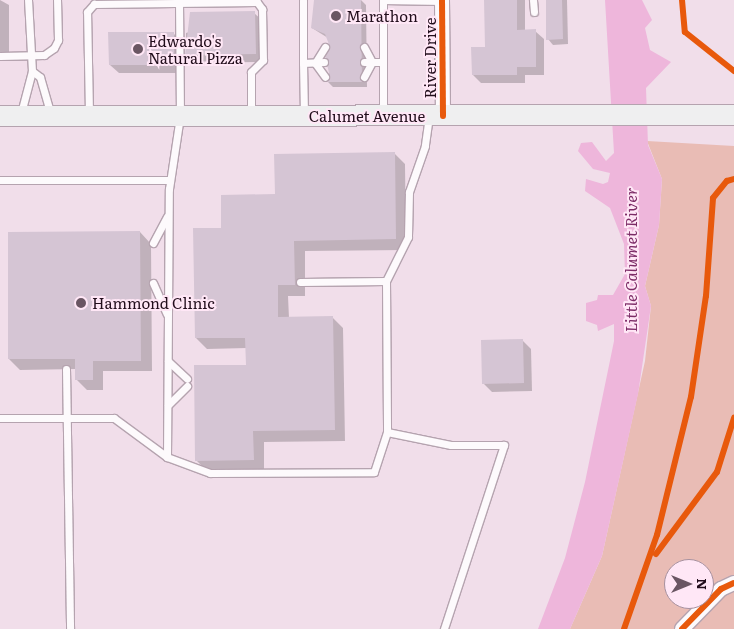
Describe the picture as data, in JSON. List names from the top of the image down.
{
  "streets": {
    "main road": ["Calumet Avenue"],
    "street": ["River Drive"]
  },
  "crossings": [
    ["River Drive", "Calumet Avenue"]
  ],
  "water": ["Little Calumet River"],
  "places": ["Marathon", "Edwardo's Natural Pizza", "Hammond Clinic"],
  "north": "right"
}
